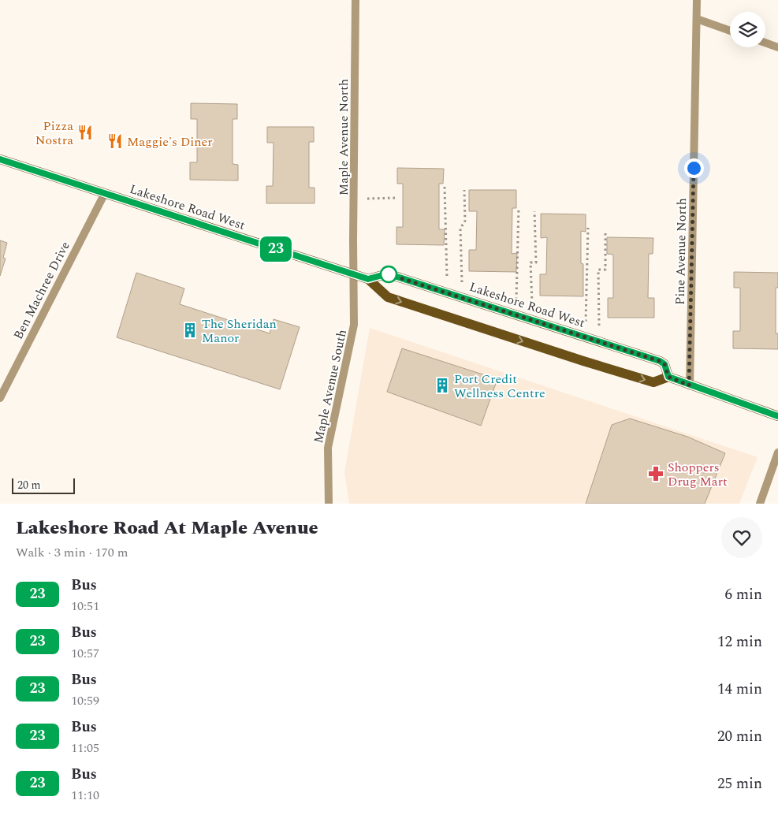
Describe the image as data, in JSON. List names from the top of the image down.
{
  "streets": {
    "main road": ["Lakeshore Road West"],
    "street": [
      "Maple Avenue North",
      "Pine Avenue North",
      "Ben Machree Drive",
      "Maple Avenue South"
    ]
  },
  "crossings": [
    ["Maple Avenue North", "Lakeshore Road West"],
    ["Maple Avenue North", "Maple Avenue South"],
    ["Lakeshore Road West", "Ben Machree Drive"],
    ["Lakeshore Road West", "Maple Avenue South"]
  ],
  "places": {
    "restaurant": ["Pizza Nostra", "Maggie's Diner"],
    "building": ["The Sheridan Manor", "Port Credit Wellness Centre"],
    "pharmacy": ["Shoppers Drug Mart"]
  },
  "lines": ["bus line 23"],
  "scale_bar": "20 m",
  "page": {
    "on_map": "23",
    "scale": "20 m",
    "heading": ["Lakeshore Road At Maple Avenue", "Walk · 3 min · 170 m"],
    "list": [
      {
        "mark": "23",
        "name": "Bus",
        "note": "10:51",
        "value": "6 min"
      },
      {
        "mark": "23",
        "name": "Bus",
        "note": "10:57",
        "value": "12 min"
      },
      {
        "mark": "23",
        "name": "Bus",
        "note": "10:59",
        "value": "14 min"
      },
      {
        "mark": "23",
        "name": "Bus",
        "note": "11:05",
        "value": "20 min"
      },
      {
        "mark": "23",
        "name": "Bus",
        "note": "11:10",
        "value": "25 min"
      }
    ]
  }
}
